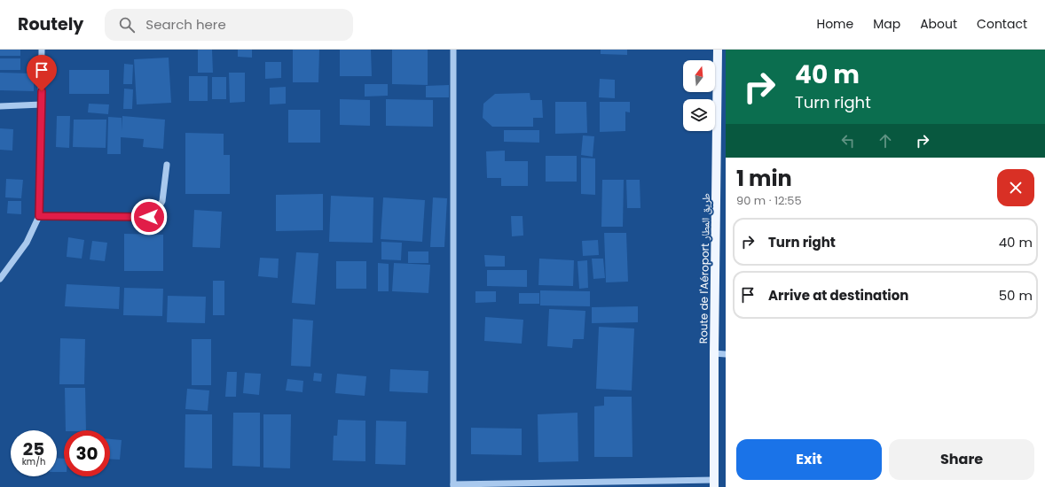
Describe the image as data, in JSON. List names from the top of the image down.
{
  "streets": {
    "main road": ["Route de l'Aéroport طريق المطار"]
  },
  "north": "top",
  "page": {
    "header": "Routely",
    "search": "Search here",
    "nav": [
      "Home",
      "Map",
      "About",
      "Contact"
    ],
    "turn": ["40 m", "Turn right"],
    "heading": ["1 min", "90 m · 12:55"],
    "list": [
      {
        "name": "Turn right",
        "value": "40 m"
      },
      {
        "name": "Arrive at destination",
        "value": "50 m"
      }
    ],
    "speed": "25 km/h",
    "limit": "30",
    "buttons": ["Exit", "Share"]
  }
}
